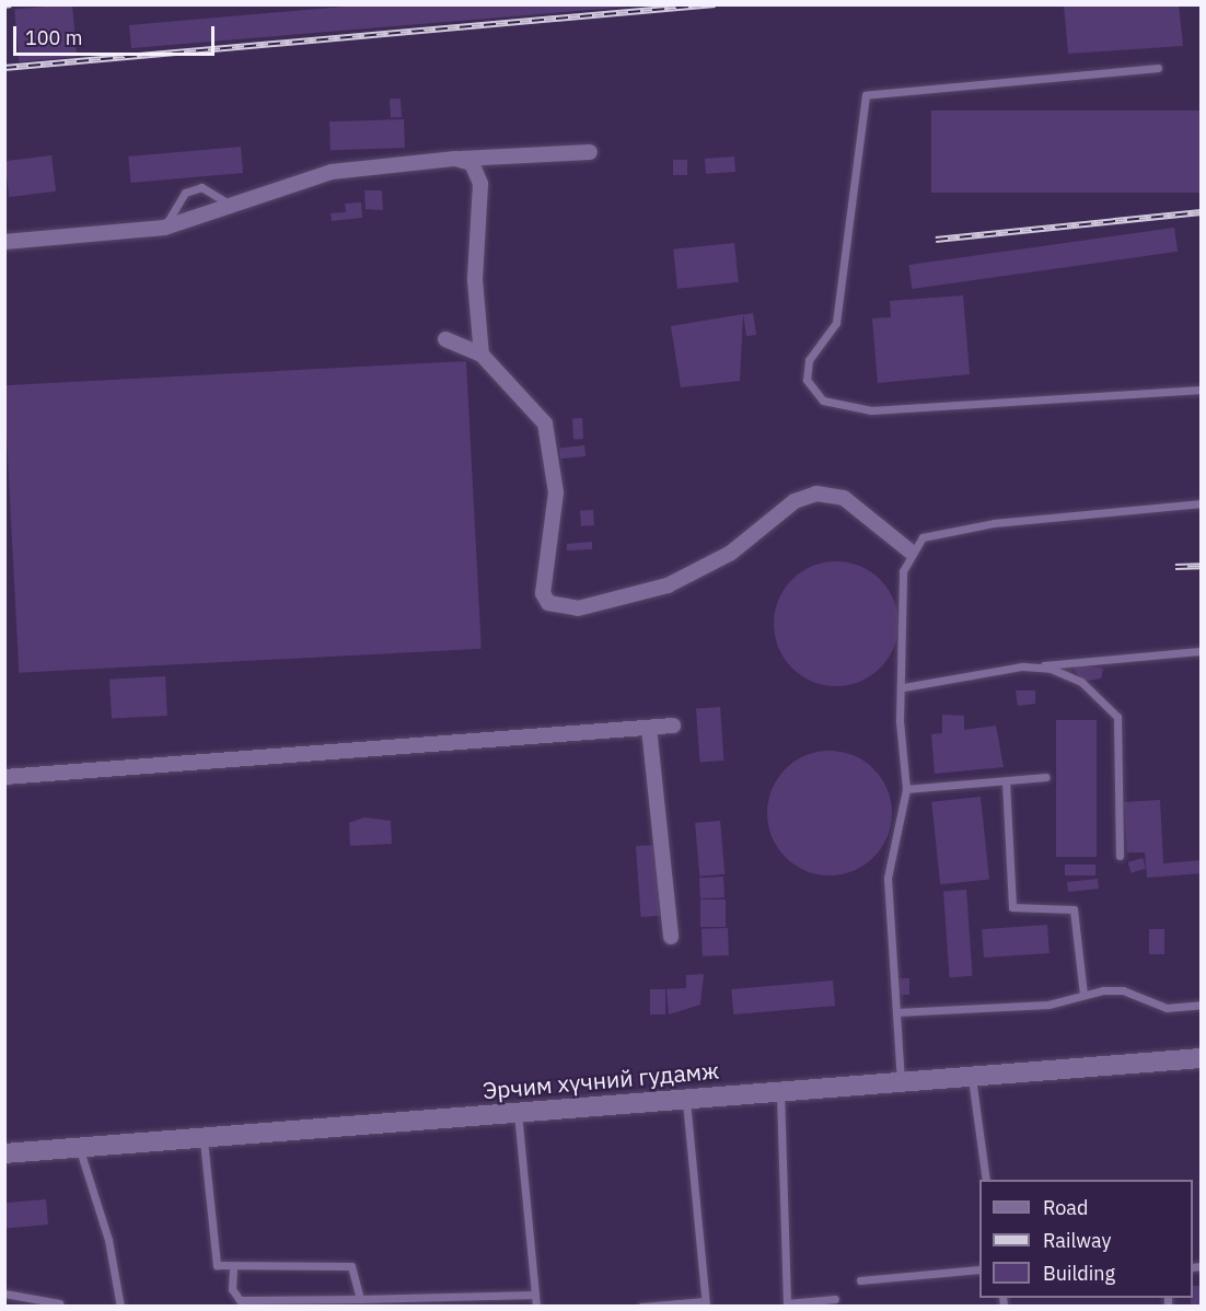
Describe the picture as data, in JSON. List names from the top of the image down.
{
  "streets": {
    "main road": ["Эрчим хүчний гудамж"]
  },
  "legend": ["Road", "Railway", "Building"],
  "scale_bar": "100 m"
}
